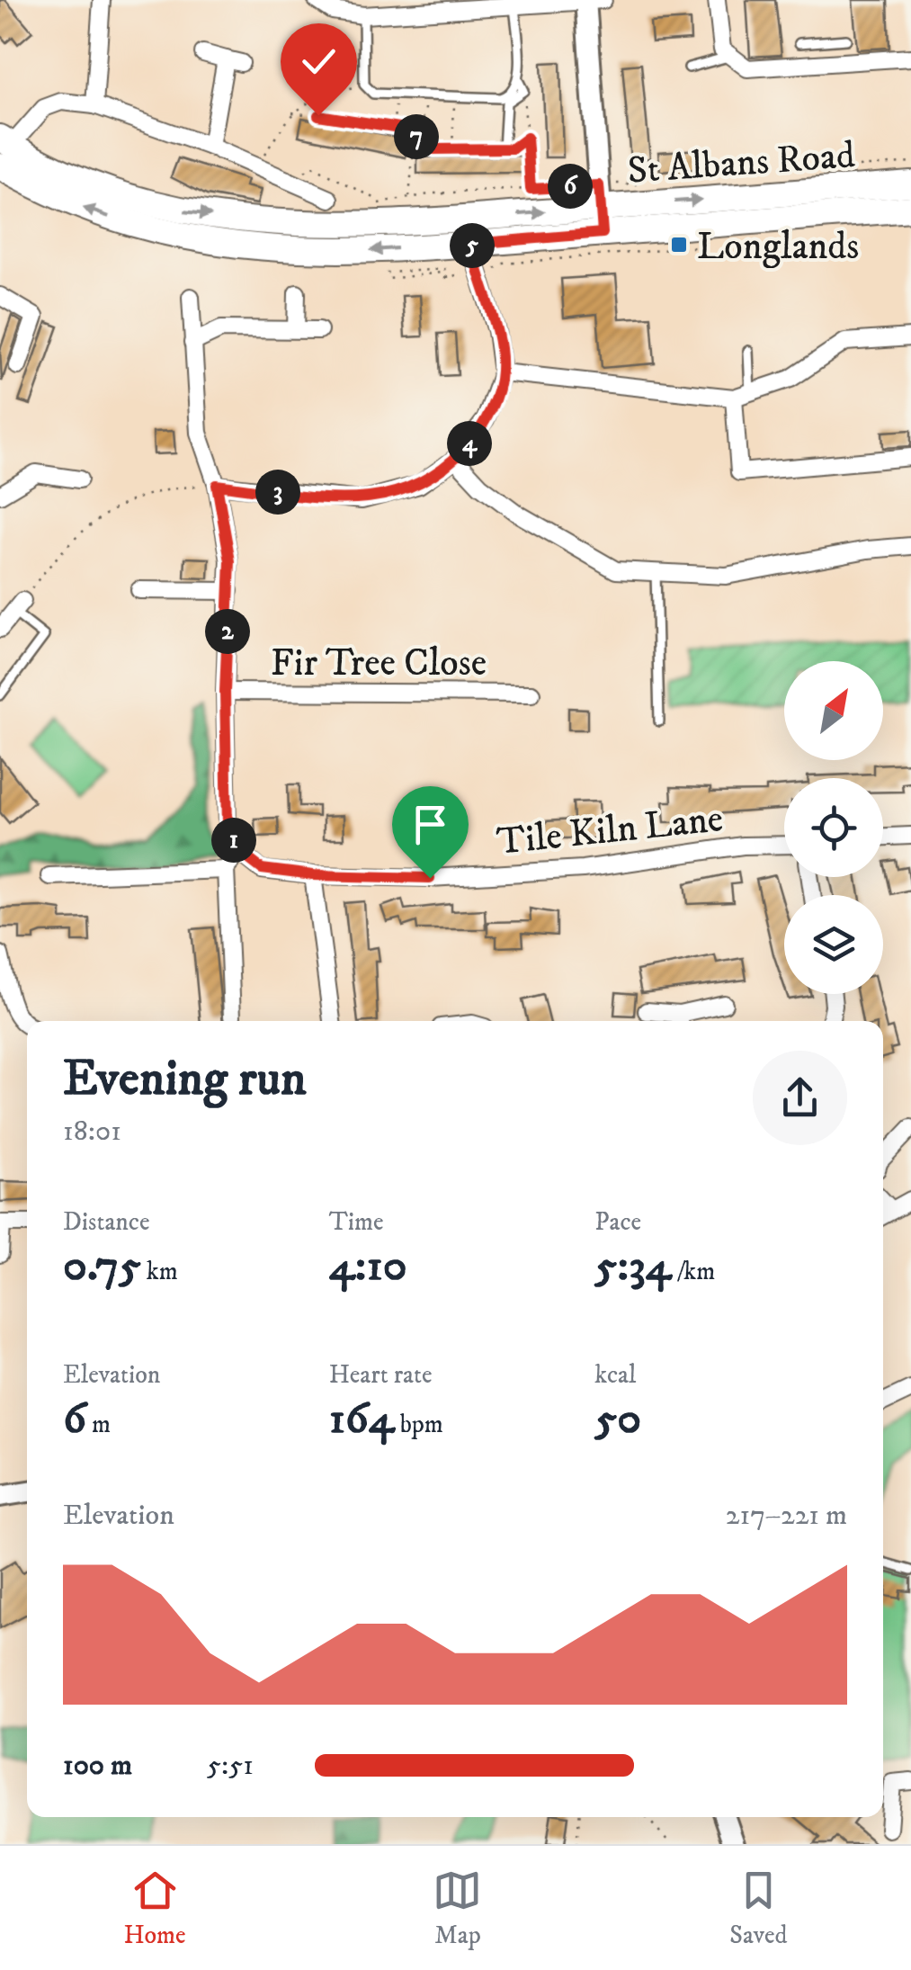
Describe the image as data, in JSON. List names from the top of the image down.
{
  "streets": {
    "main road": ["St Albans Road"],
    "street": ["Fir Tree Close", "Tile Kiln Lane"]
  },
  "places": {
    "transit": ["Longlands"]
  },
  "north": "top right",
  "page": {
    "pins": [
      "7",
      "6",
      "5",
      "4",
      "3",
      "2",
      "1"
    ],
    "heading": ["Evening run", "18:01"],
    "stats": [
      ["Distance", "0.75 km"],
      ["Time", "4:10"],
      ["Pace", "5:34 /km"],
      ["Elevation", "6 m"],
      ["Heart rate", "164 bpm"],
      ["kcal", "50"]
    ],
    "chart": ["Elevation", "217–221 m"],
    "list": [
      {
        "name": "100 m",
        "note": "5:51"
      }
    ],
    "tabs": ["Home", "Map", "Saved"]
  }
}
